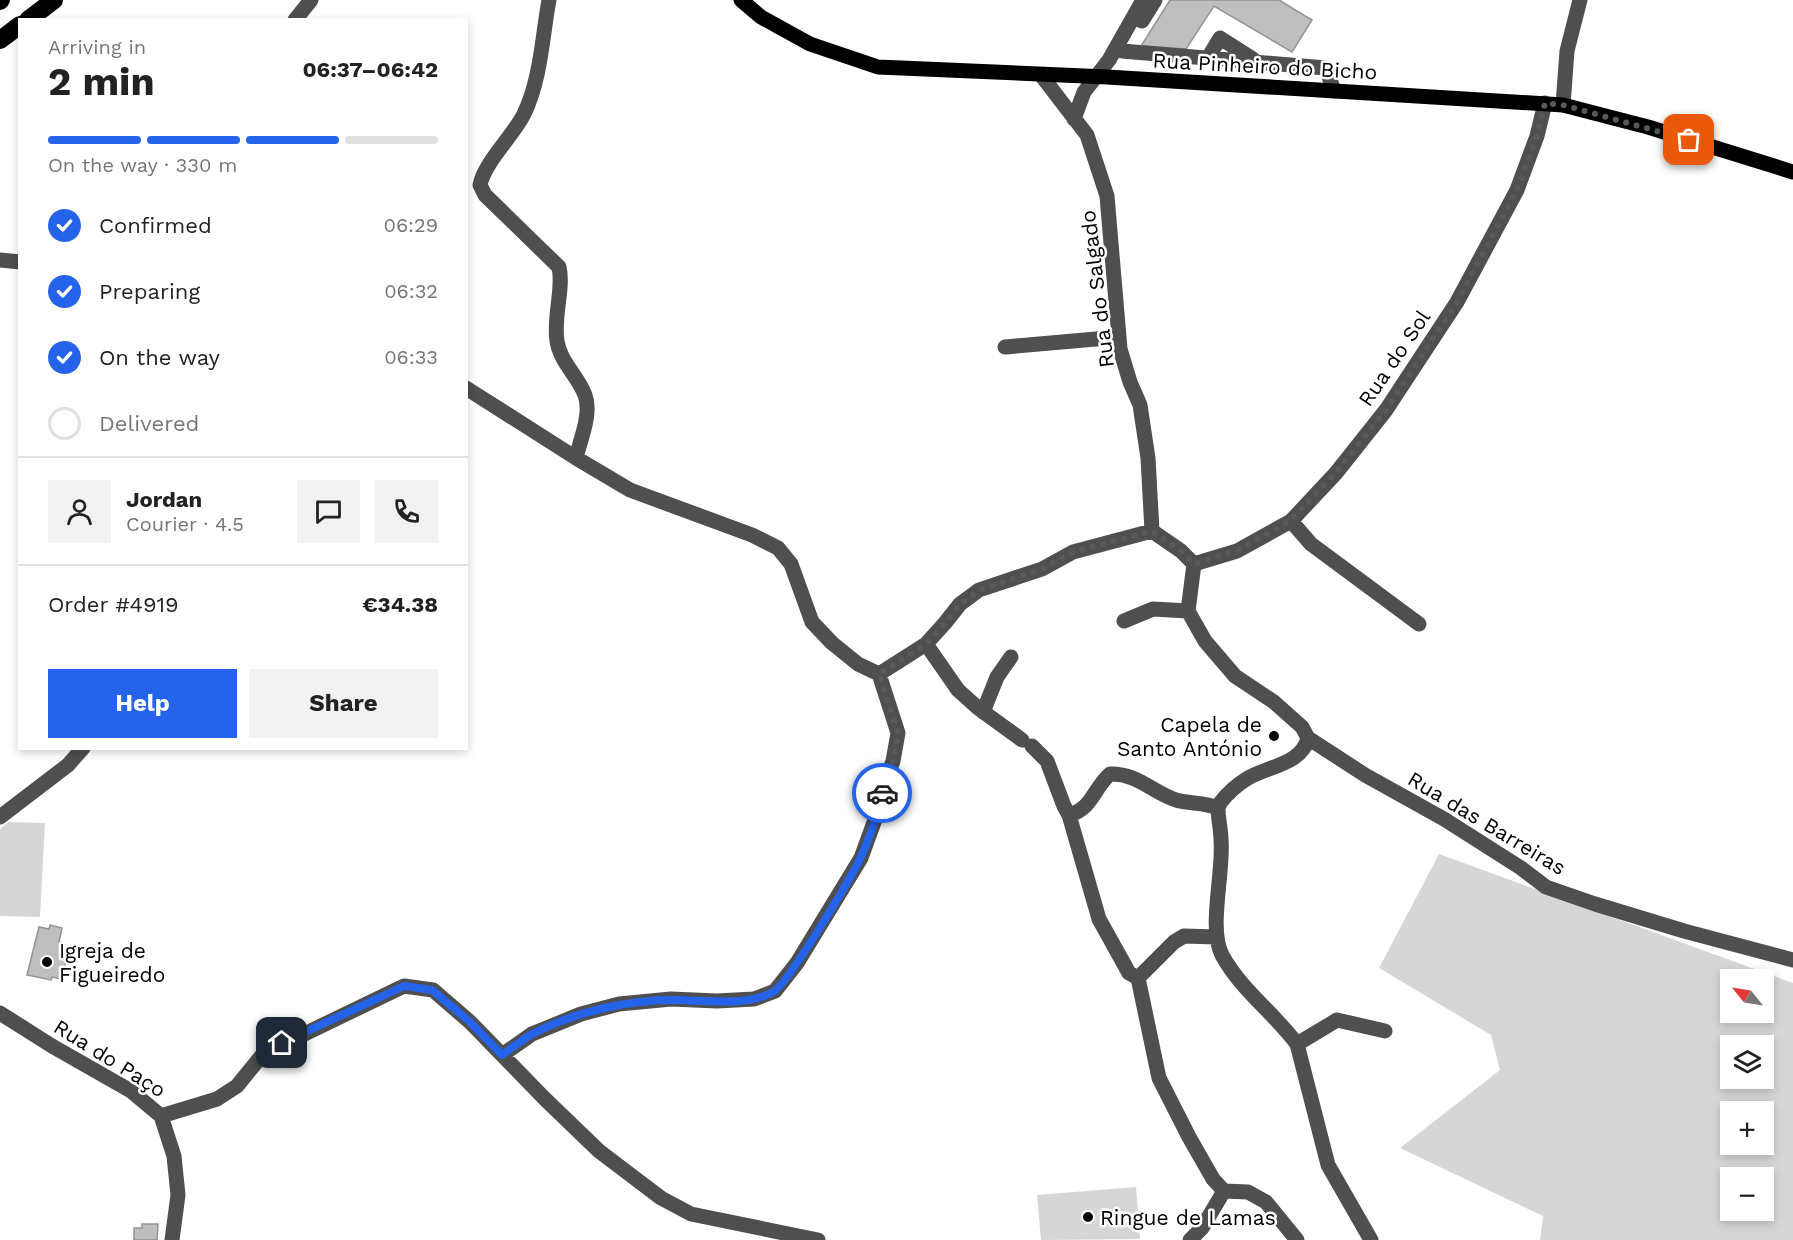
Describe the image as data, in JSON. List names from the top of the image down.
{
  "streets": {
    "main road": ["Rua Pinheiro do Bicho"],
    "street": [
      "Rua do Salgado",
      "Rua do Sol",
      "Rua das Barreiras",
      "Rua do Paço"
    ]
  },
  "crossings": [
    ["Rua Pinheiro do Bicho", "Rua do Salgado"],
    ["Rua Pinheiro do Bicho", "Rua do Sol"]
  ],
  "places": ["Capela de Santo António", "Igreja de Figueiredo", "Ringue de Lamas"],
  "north": "top left",
  "page": {
    "heading": ["2 min", "Arriving in", "06:37–06:42"],
    "panel": [
      "Jordan",
      "Courier · 4.5",
      "Order #4919",
      "€34.38"
    ],
    "bar": "On the way · 330 m",
    "list": [
      ["Confirmed", "06:29"],
      ["Preparing", "06:32"],
      ["On the way", "06:33"],
      "Delivered"
    ],
    "buttons": ["Help", "Share"],
    "map_buttons": ["+", "−"]
  }
}
